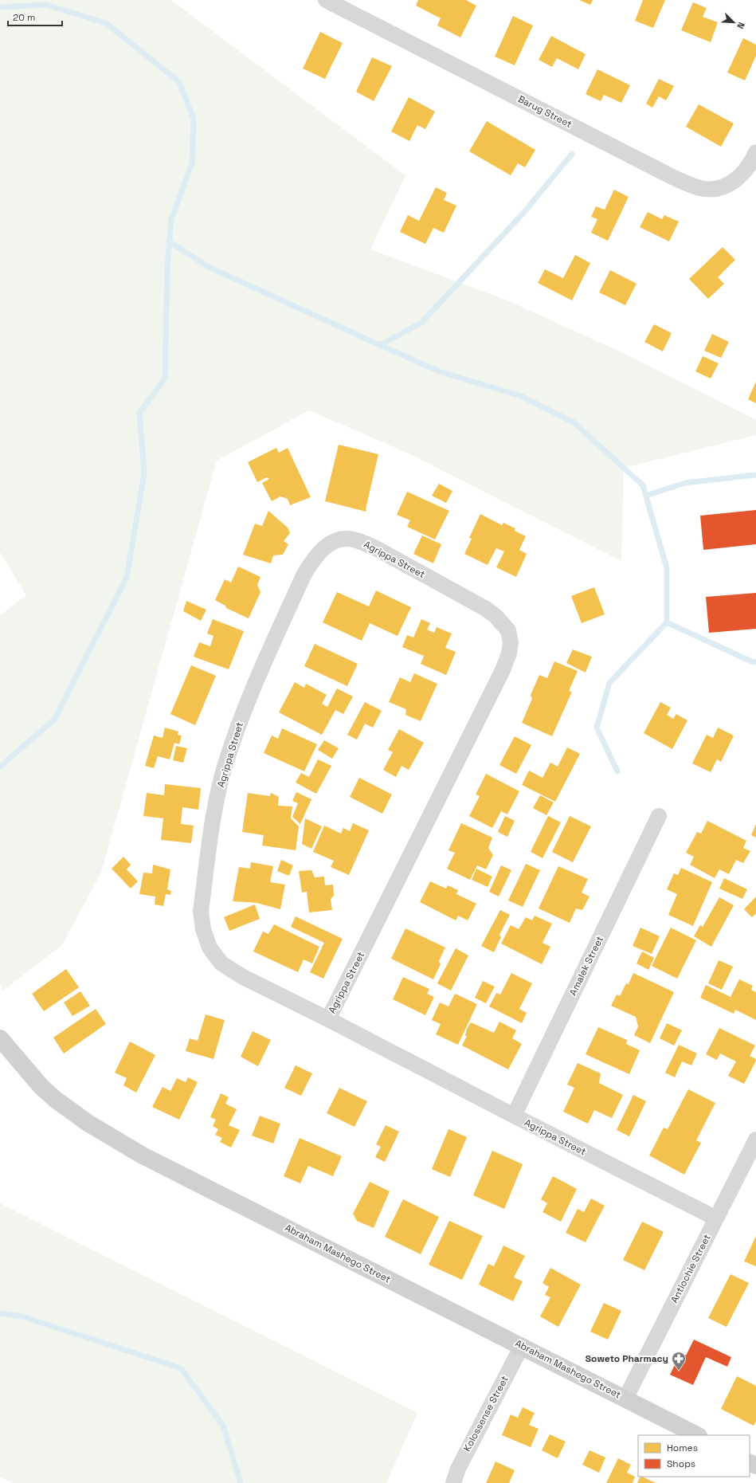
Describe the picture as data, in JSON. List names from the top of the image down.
{
  "streets": {
    "main road": ["Abraham Mashego Street"],
    "street": [
      "Barug Street",
      "Agrippa Street",
      "Amalek Street",
      "Antiochie Street",
      "Kolossense Street"
    ]
  },
  "crossings": [
    ["Agrippa Street", "Amalek Street"],
    ["Agrippa Street", "Antiochie Street"],
    ["Abraham Mashego Street", "Antiochie Street"],
    ["Abraham Mashego Street", "Kolossense Street"]
  ],
  "places": {
    "pharmacy": ["Soweto Pharmacy"]
  },
  "legend": ["Homes", "Shops"],
  "scale_bar": "20 m",
  "north": "bottom right"
}
